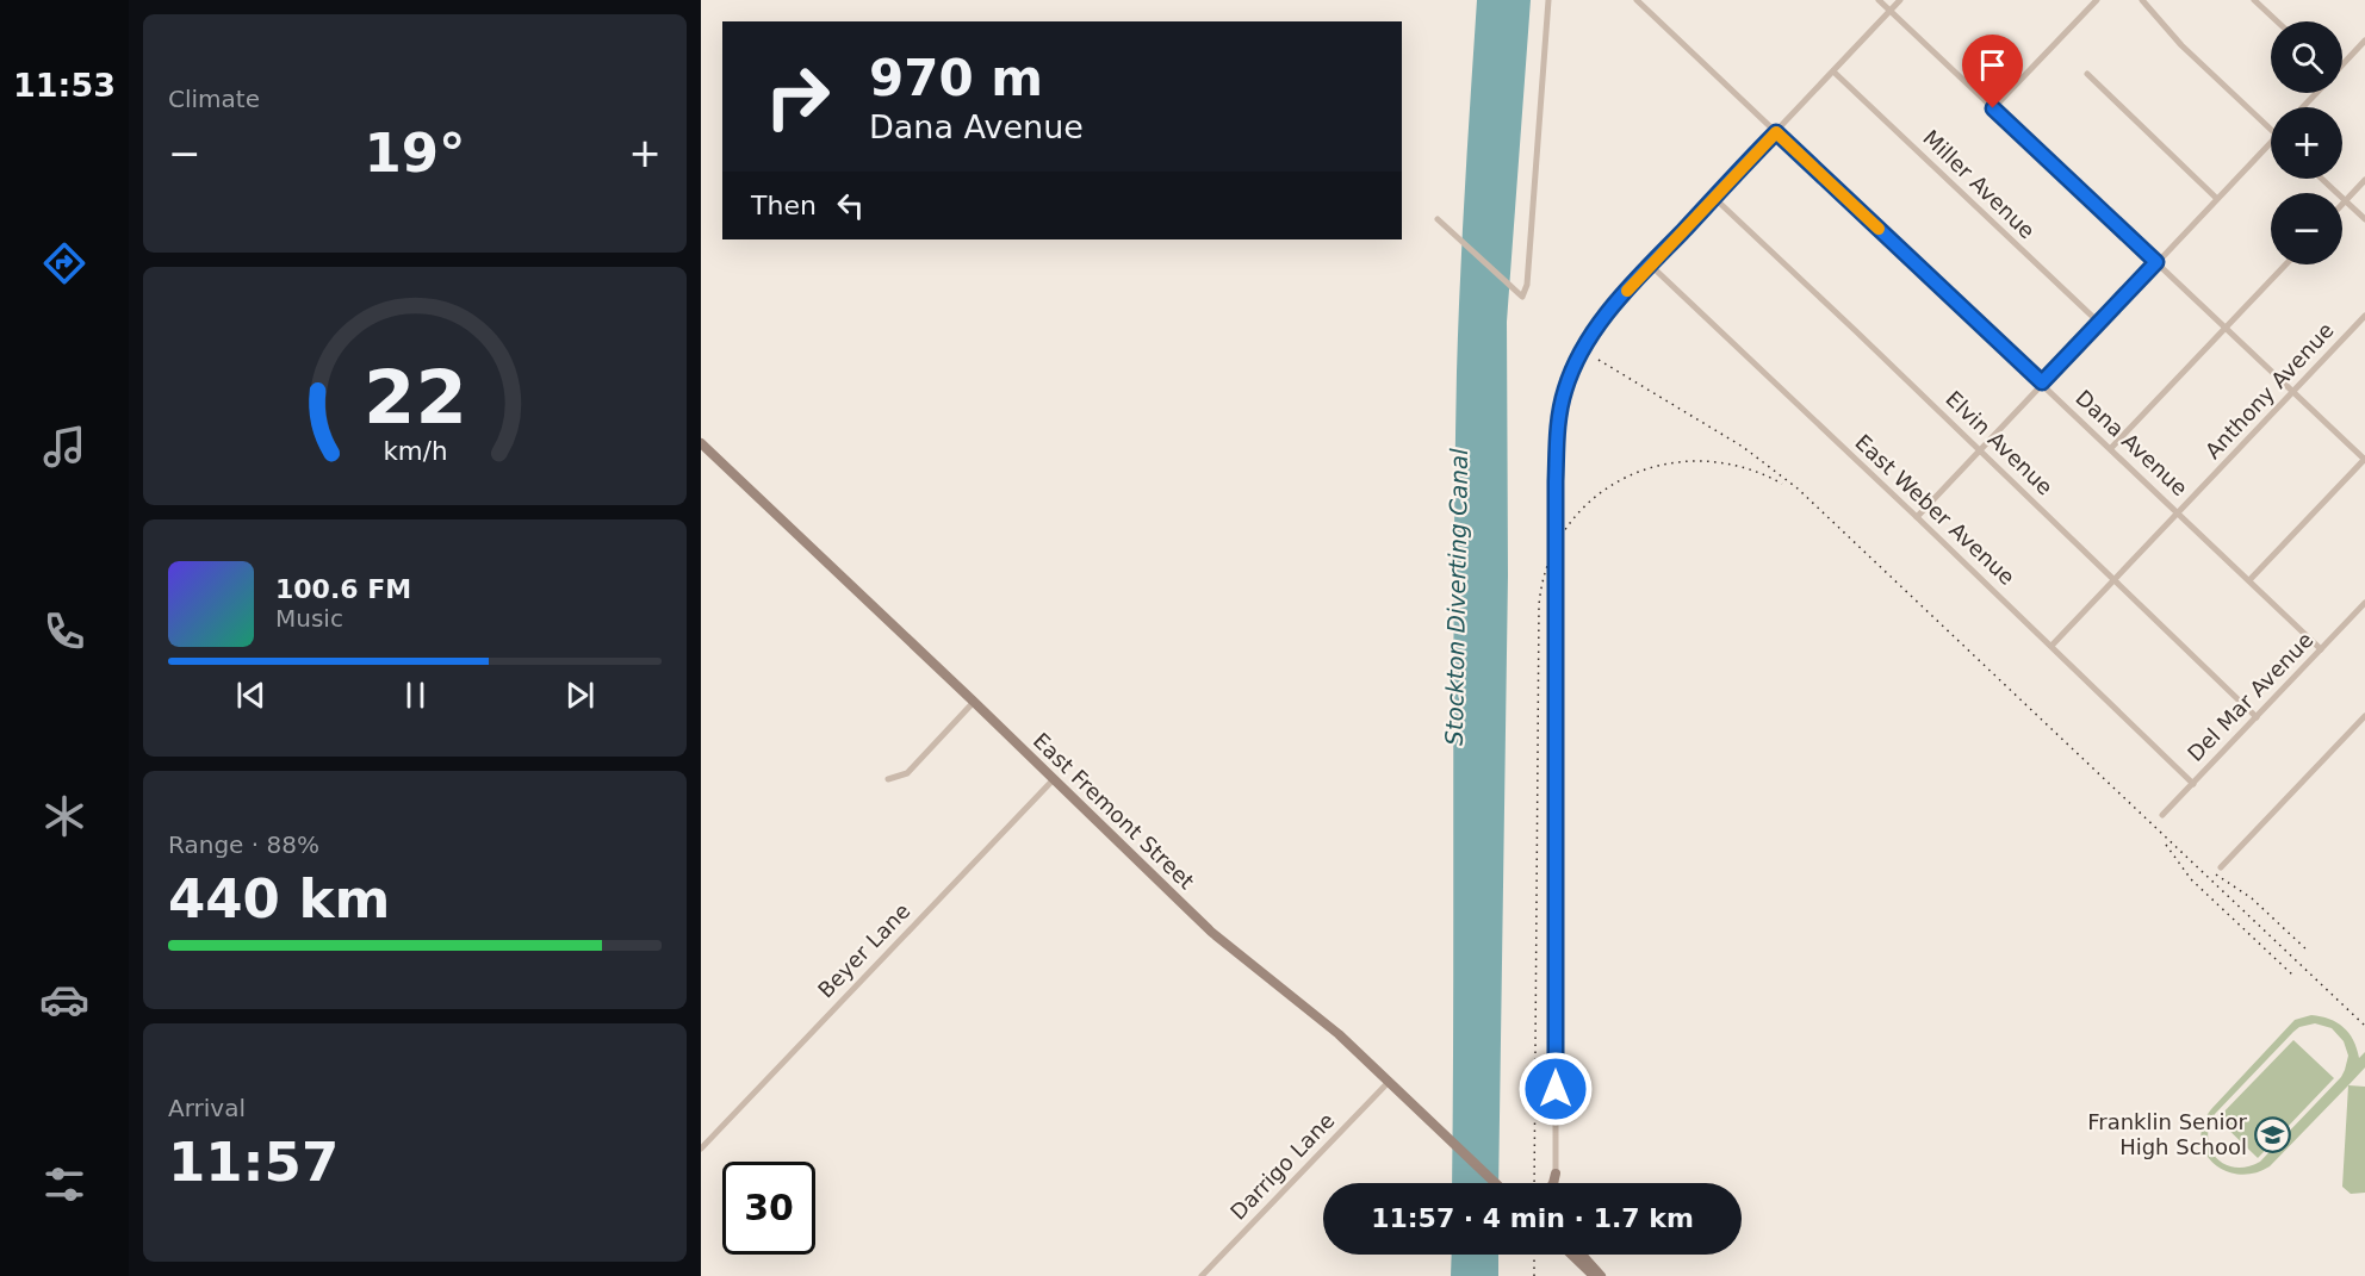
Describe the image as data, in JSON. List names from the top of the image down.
{
  "streets": {
    "main road": ["East Fremont Street"],
    "street": [
      "Miller Avenue",
      "Anthony Avenue",
      "Elvin Avenue",
      "Dana Avenue",
      "East Weber Avenue",
      "Del Mar Avenue",
      "Beyer Lane",
      "Darrigo Lane"
    ]
  },
  "crossings": [
    ["Anthony Avenue", "Elvin Avenue"],
    ["Anthony Avenue", "Dana Avenue"],
    ["Anthony Avenue", "East Weber Avenue"],
    ["Elvin Avenue", "Del Mar Avenue"],
    ["Dana Avenue", "Del Mar Avenue"],
    ["East Weber Avenue", "Del Mar Avenue"],
    ["East Fremont Street", "Beyer Lane"],
    ["East Fremont Street", "Darrigo Lane"]
  ],
  "water": ["Stockton Diverting Canal"],
  "places": {
    "school or university": ["Franklin Senior High School"]
  },
  "page": {
    "tabs": "11:53",
    "tile": [
      "Climate",
      ["Range · 88%", "440 km"],
      ["Arrival", "11:57"]
    ],
    "map_buttons": ["+", "−"],
    "turn": ["970 m", "Dana Avenue"],
    "heat": ["−", "19°", "+"],
    "then": "Then",
    "song": ["100.6 FM", "Music"],
    "limit": "30",
    "trip": "11:57 · 4 min · 1.7 km",
    "gauge": ["22", "km/h"]
  }
}
